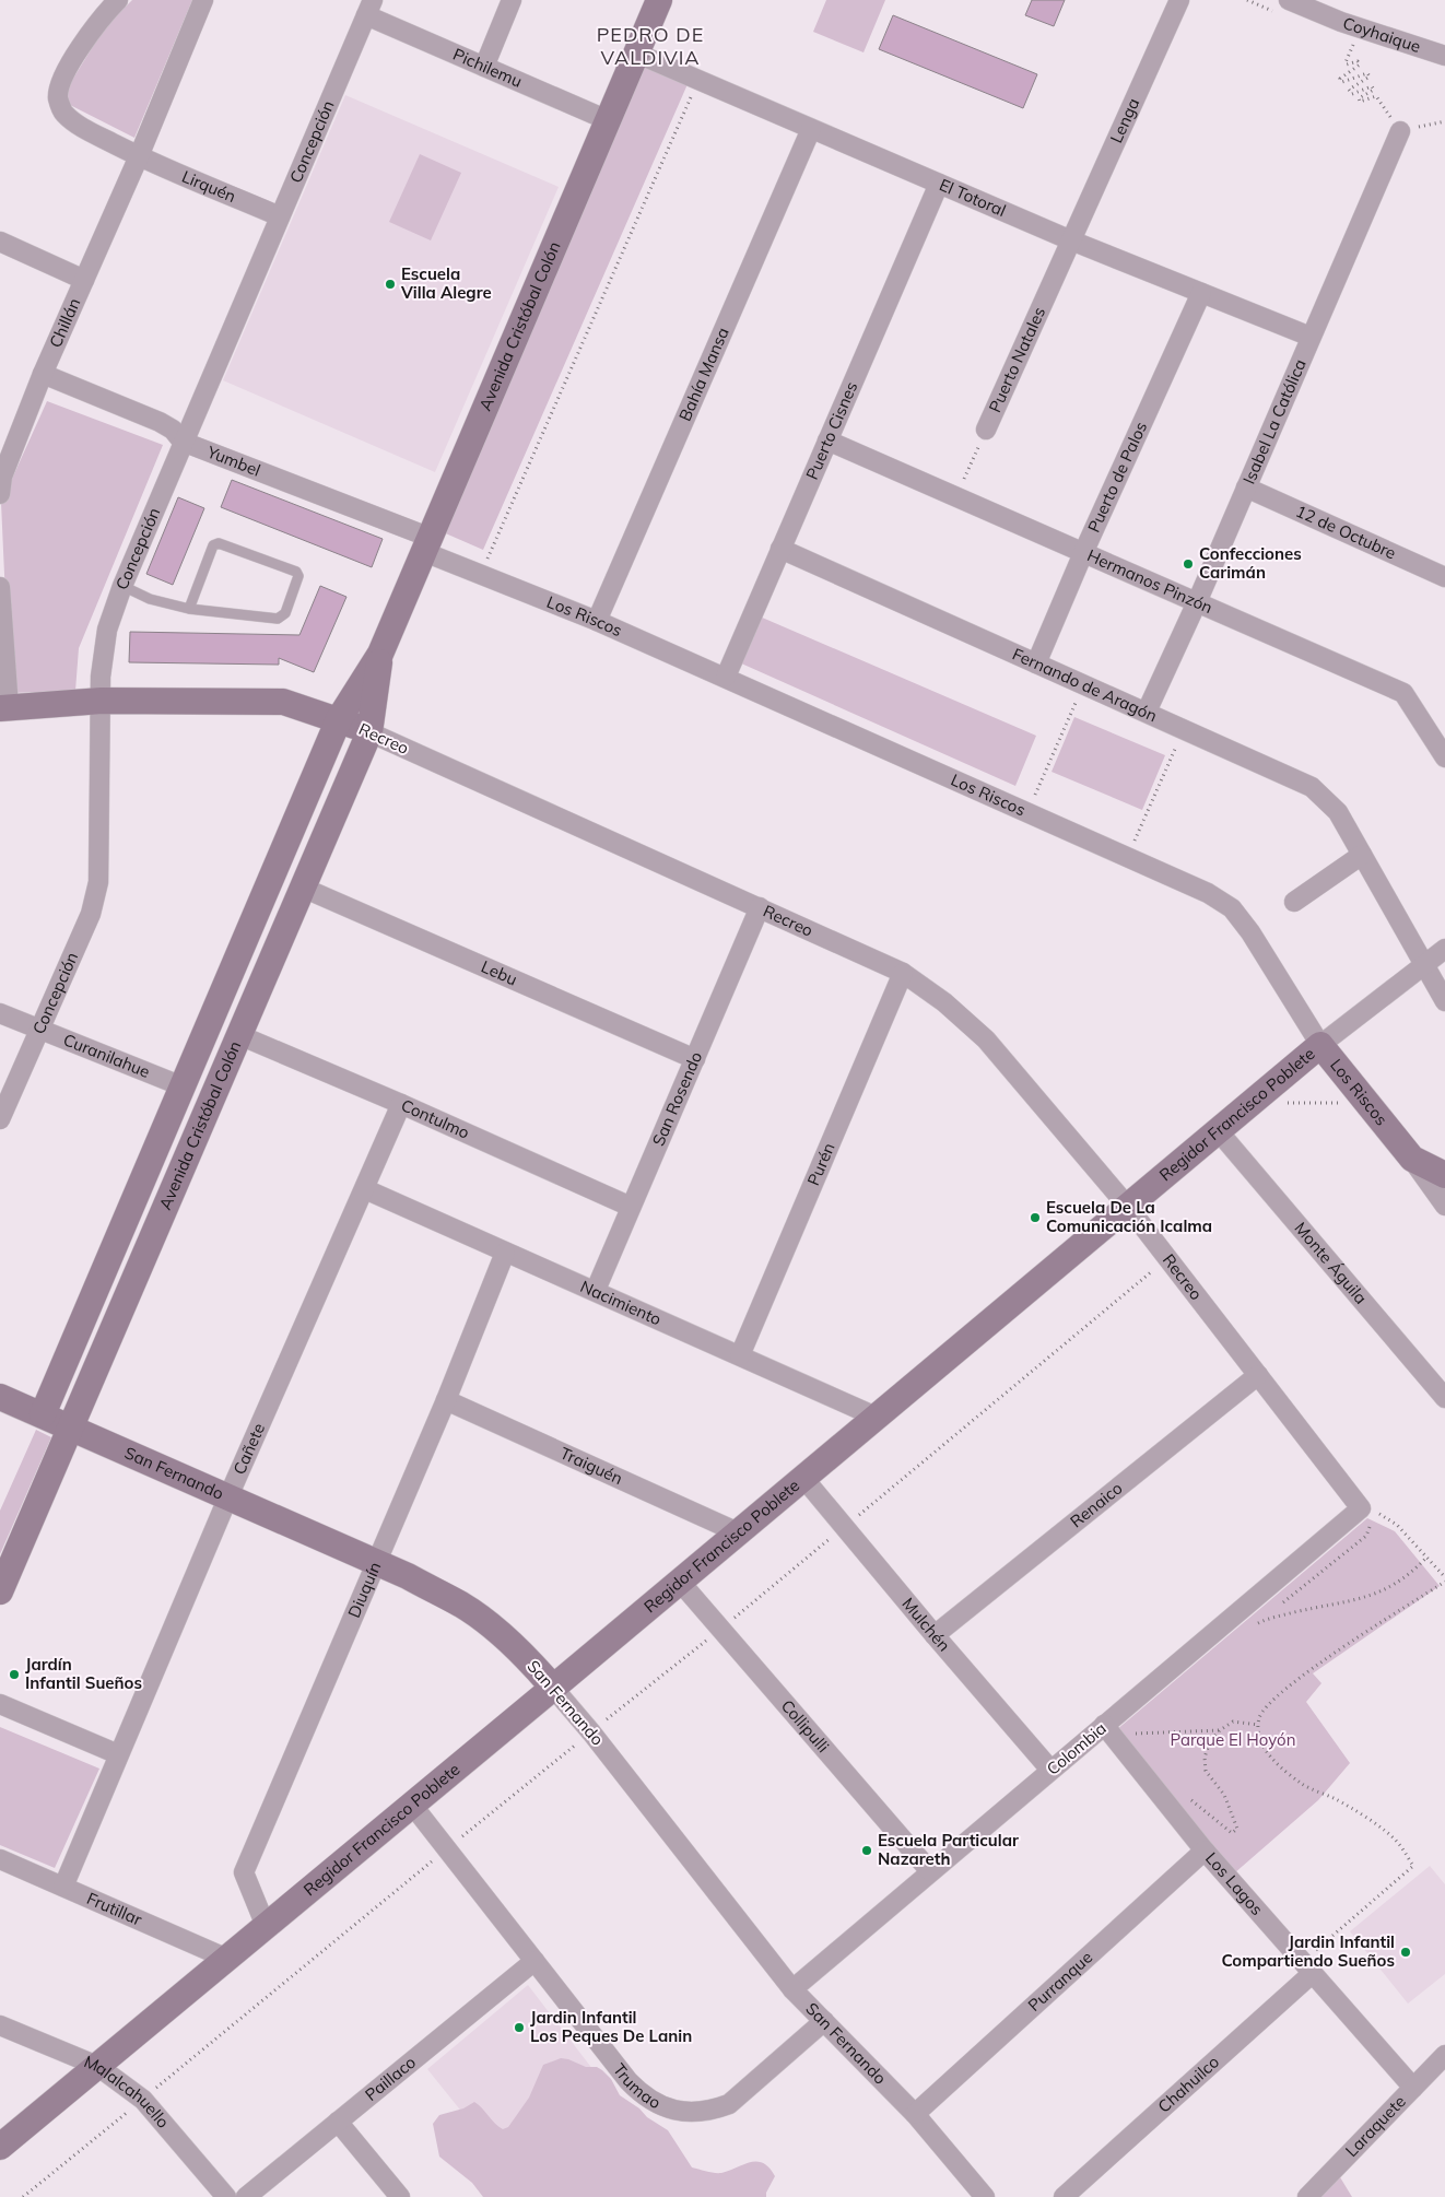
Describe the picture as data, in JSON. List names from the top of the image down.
{
  "streets": {
    "street": [
      "Coyhaique",
      "Pichilemu",
      "Lenga",
      "Concepción",
      "Lirquén",
      "El Totoral",
      "Chillán",
      "Avenida Cristóbal Colón",
      "Puerto Natales",
      "Bahía Mansa",
      "Isabel La Católica",
      "Puerto Cisnes",
      "Yumbel",
      "Puerto de Palos",
      "12 de Octubre",
      "Hermanos Pinzón",
      "Los Riscos",
      "Fernando de Aragón",
      "Recreo",
      "Lebu",
      "Curanilahue",
      "San Rosendo",
      "Regidor Francisco Poblete",
      "Contulmo",
      "Purén",
      "Monte Águila",
      "Nacimiento",
      "Cañete",
      "Traiguén",
      "San Fernando",
      "Renaico",
      "Diuquín",
      "Mulchén",
      "Collipulli",
      "Colombia",
      "Los Lagos",
      "Frutillar",
      "Purranque",
      "Paillaco",
      "Trumao",
      "Chahuilco",
      "Malalcahuello",
      "Laraquete"
    ]
  },
  "crossings": [
    ["Pichilemu", "Concepción"],
    ["Pichilemu", "Avenida Cristóbal Colón"],
    ["Lenga", "El Totoral"],
    ["Lenga", "Puerto Natales"],
    ["Concepción", "Lirquén"],
    ["Concepción", "Yumbel"],
    ["Concepción", "Recreo"],
    ["Concepción", "Curanilahue"],
    ["Lirquén", "Chillán"],
    ["El Totoral", "Avenida Cristóbal Colón"],
    ["El Totoral", "Puerto Natales"],
    ["El Totoral", "Bahía Mansa"],
    ["El Totoral", "Isabel La Católica"],
    ["El Totoral", "Puerto Cisnes"],
    ["El Totoral", "Puerto de Palos"],
    ["Chillán", "Yumbel"],
    ["Avenida Cristóbal Colón", "Yumbel"],
    ["Avenida Cristóbal Colón", "Los Riscos"],
    ["Avenida Cristóbal Colón", "Recreo"],
    ["Avenida Cristóbal Colón", "Lebu"],
    ["Avenida Cristóbal Colón", "Curanilahue"],
    ["Avenida Cristóbal Colón", "Contulmo"],
    ["Avenida Cristóbal Colón", "San Fernando"],
    ["Bahía Mansa", "Los Riscos"],
    ["Isabel La Católica", "12 de Octubre"],
    ["Isabel La Católica", "Hermanos Pinzón"],
    ["Isabel La Católica", "Fernando de Aragón"],
    ["Puerto Cisnes", "Hermanos Pinzón"],
    ["Puerto Cisnes", "Los Riscos"],
    ["Puerto Cisnes", "Fernando de Aragón"],
    ["Yumbel", "Los Riscos"],
    ["Puerto de Palos", "Hermanos Pinzón"],
    ["Puerto de Palos", "Fernando de Aragón"],
    ["Los Riscos", "Regidor Francisco Poblete"],
    ["Fernando de Aragón", "Regidor Francisco Poblete"],
    ["Recreo", "San Rosendo"],
    ["Recreo", "Regidor Francisco Poblete"],
    ["Recreo", "Purén"],
    ["Recreo", "Renaico"],
    ["Recreo", "Colombia"],
    ["Lebu", "San Rosendo"],
    ["San Rosendo", "Contulmo"],
    ["San Rosendo", "Nacimiento"],
    ["Regidor Francisco Poblete", "Monte Águila"],
    ["Regidor Francisco Poblete", "Nacimiento"],
    ["Regidor Francisco Poblete", "Traiguén"],
    ["Regidor Francisco Poblete", "San Fernando"],
    ["Regidor Francisco Poblete", "Diuquín"],
    ["Regidor Francisco Poblete", "Mulchén"],
    ["Regidor Francisco Poblete", "Collipulli"],
    ["Regidor Francisco Poblete", "Frutillar"],
    ["Regidor Francisco Poblete", "Trumao"],
    ["Regidor Francisco Poblete", "Malalcahuello"],
    ["Contulmo", "Cañete"],
    ["Purén", "Nacimiento"],
    ["Nacimiento", "Cañete"],
    ["Nacimiento", "Diuquín"],
    ["Cañete", "San Fernando"],
    ["Cañete", "Frutillar"],
    ["Traiguén", "Diuquín"],
    ["San Fernando", "Diuquín"],
    ["San Fernando", "Colombia"],
    ["San Fernando", "Purranque"],
    ["San Fernando", "Trumao"],
    ["Renaico", "Mulchén"],
    ["Mulchén", "Colombia"],
    ["Collipulli", "Colombia"],
    ["Colombia", "Los Lagos"],
    ["Los Lagos", "Purranque"],
    ["Los Lagos", "Chahuilco"],
    ["Los Lagos", "Laraquete"],
    ["Paillaco", "Trumao"]
  ],
  "districts": ["PEDRO DE VALDIVIA"],
  "parks": ["Parque El Hoyón"],
  "places": [
    "Escuela Villa Alegre",
    "Confecciones Carimán",
    "Escuela De La Comunicación Icalma",
    "Jardín Infantil Sueños",
    "Escuela Particular Nazareth",
    "Jardin Infantil Compartiendo Sueños",
    "Jardin Infantil Los Peques De Lanin"
  ]
}
